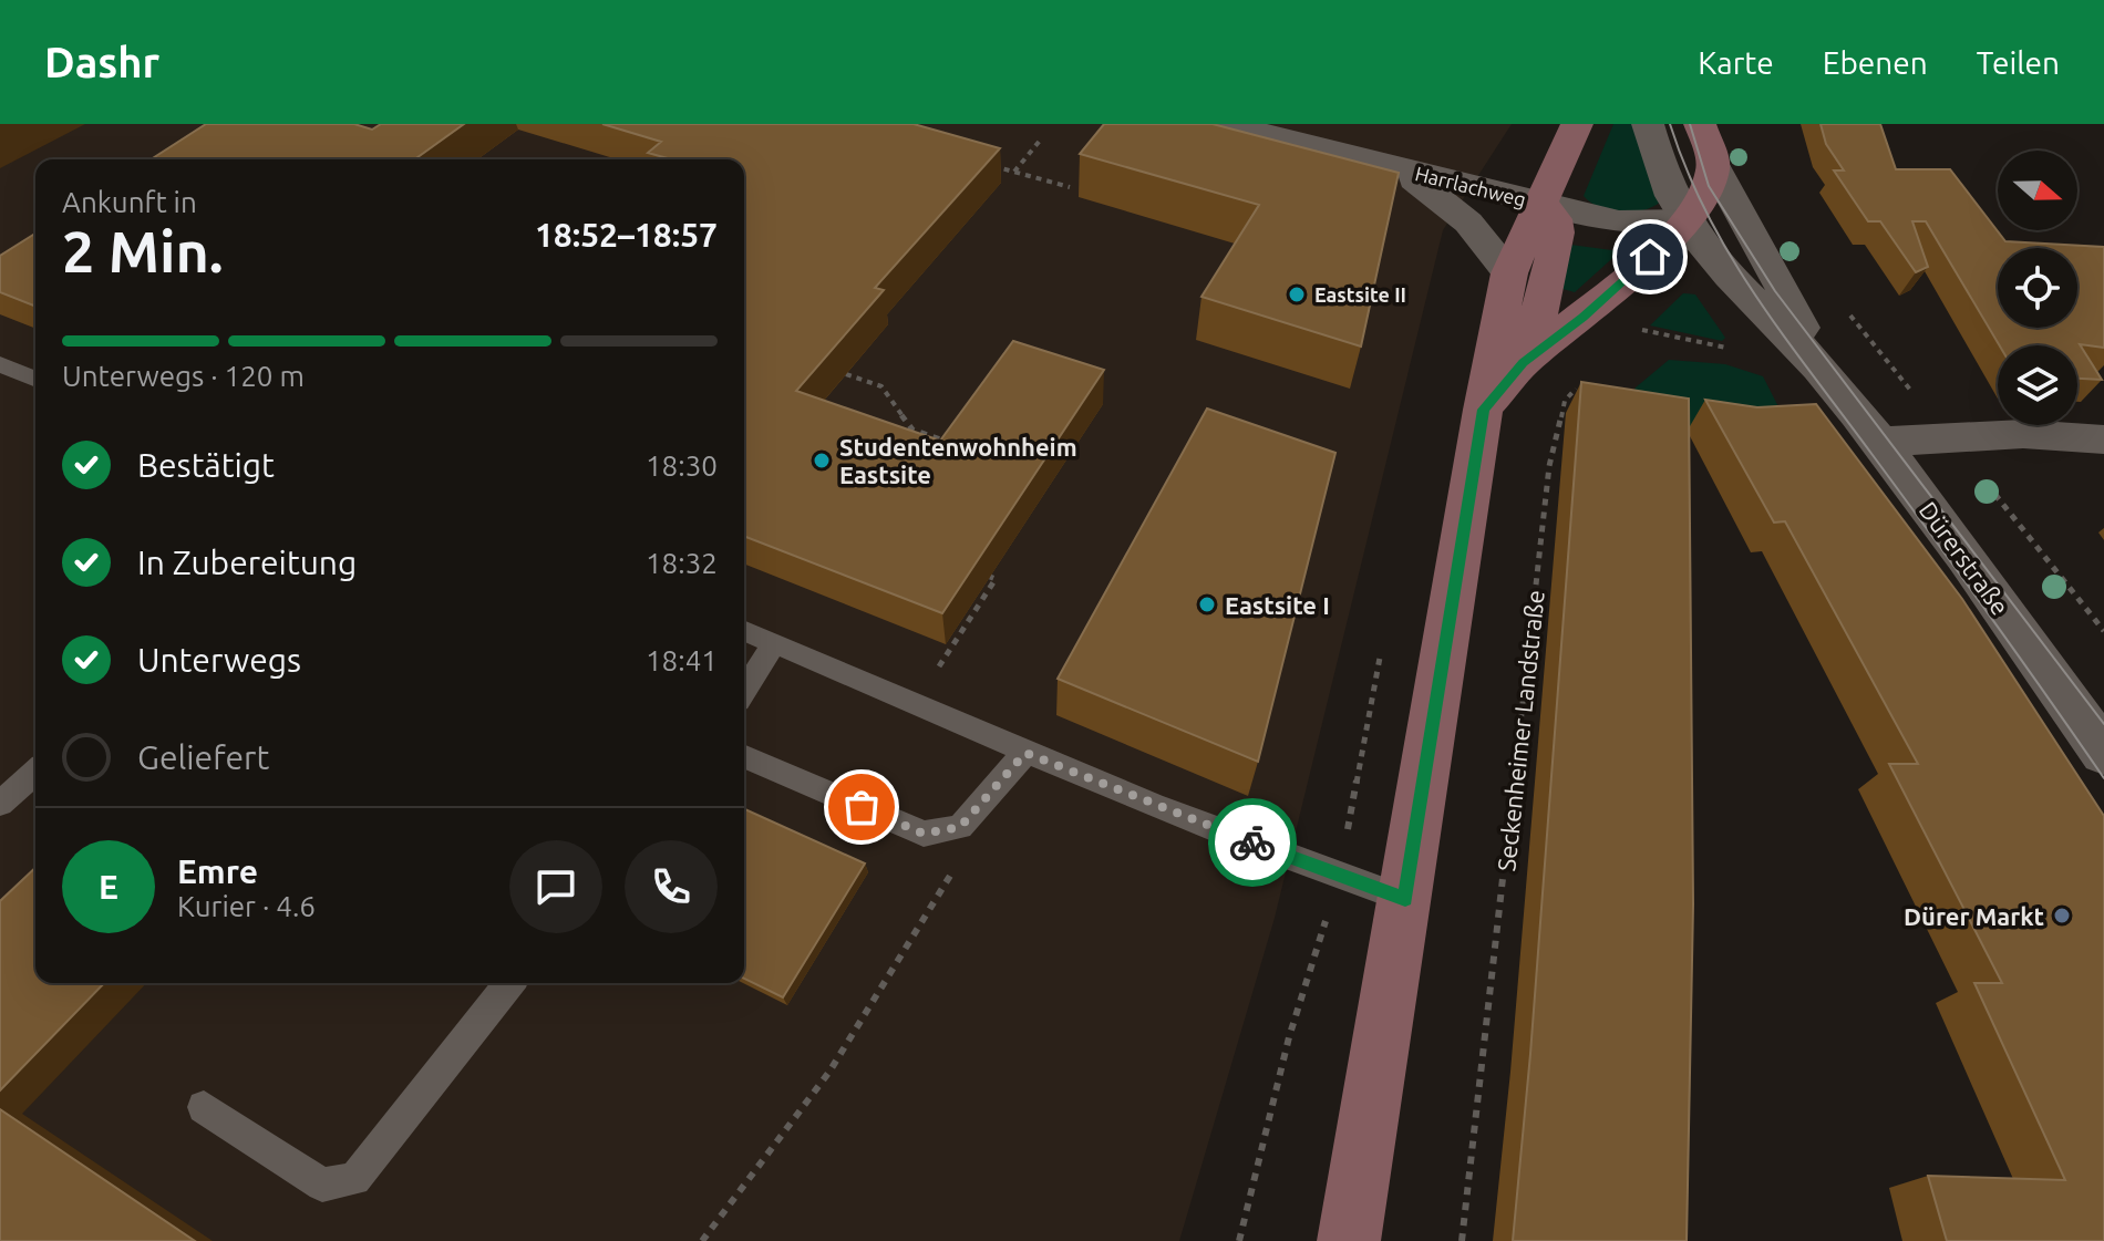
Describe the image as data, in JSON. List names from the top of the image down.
{
  "streets": {
    "street": ["Harrlachweg", "Dürerstraße"],
    "path": ["Seckenheimer Landstraße"]
  },
  "crossings": [
    ["Harrlachweg", "Dürerstraße"]
  ],
  "places": [
    "Eastsite II",
    "Studentenwohnheim Eastsite",
    "Eastsite I",
    "Dürer Markt"
  ],
  "north": "right",
  "page": {
    "header": "Dashr",
    "nav": ["Karte", "Ebenen", "Teilen"],
    "heading": ["2 Min.", "Ankunft in", "18:52–18:57"],
    "panel": ["Emre", "Kurier · 4.6"],
    "bar": "Unterwegs · 120 m",
    "list": [
      ["Bestätigt", "18:30"],
      ["In Zubereitung", "18:32"],
      ["Unterwegs", "18:41"],
      "Geliefert"
    ],
    "round": "E"
  }
}
